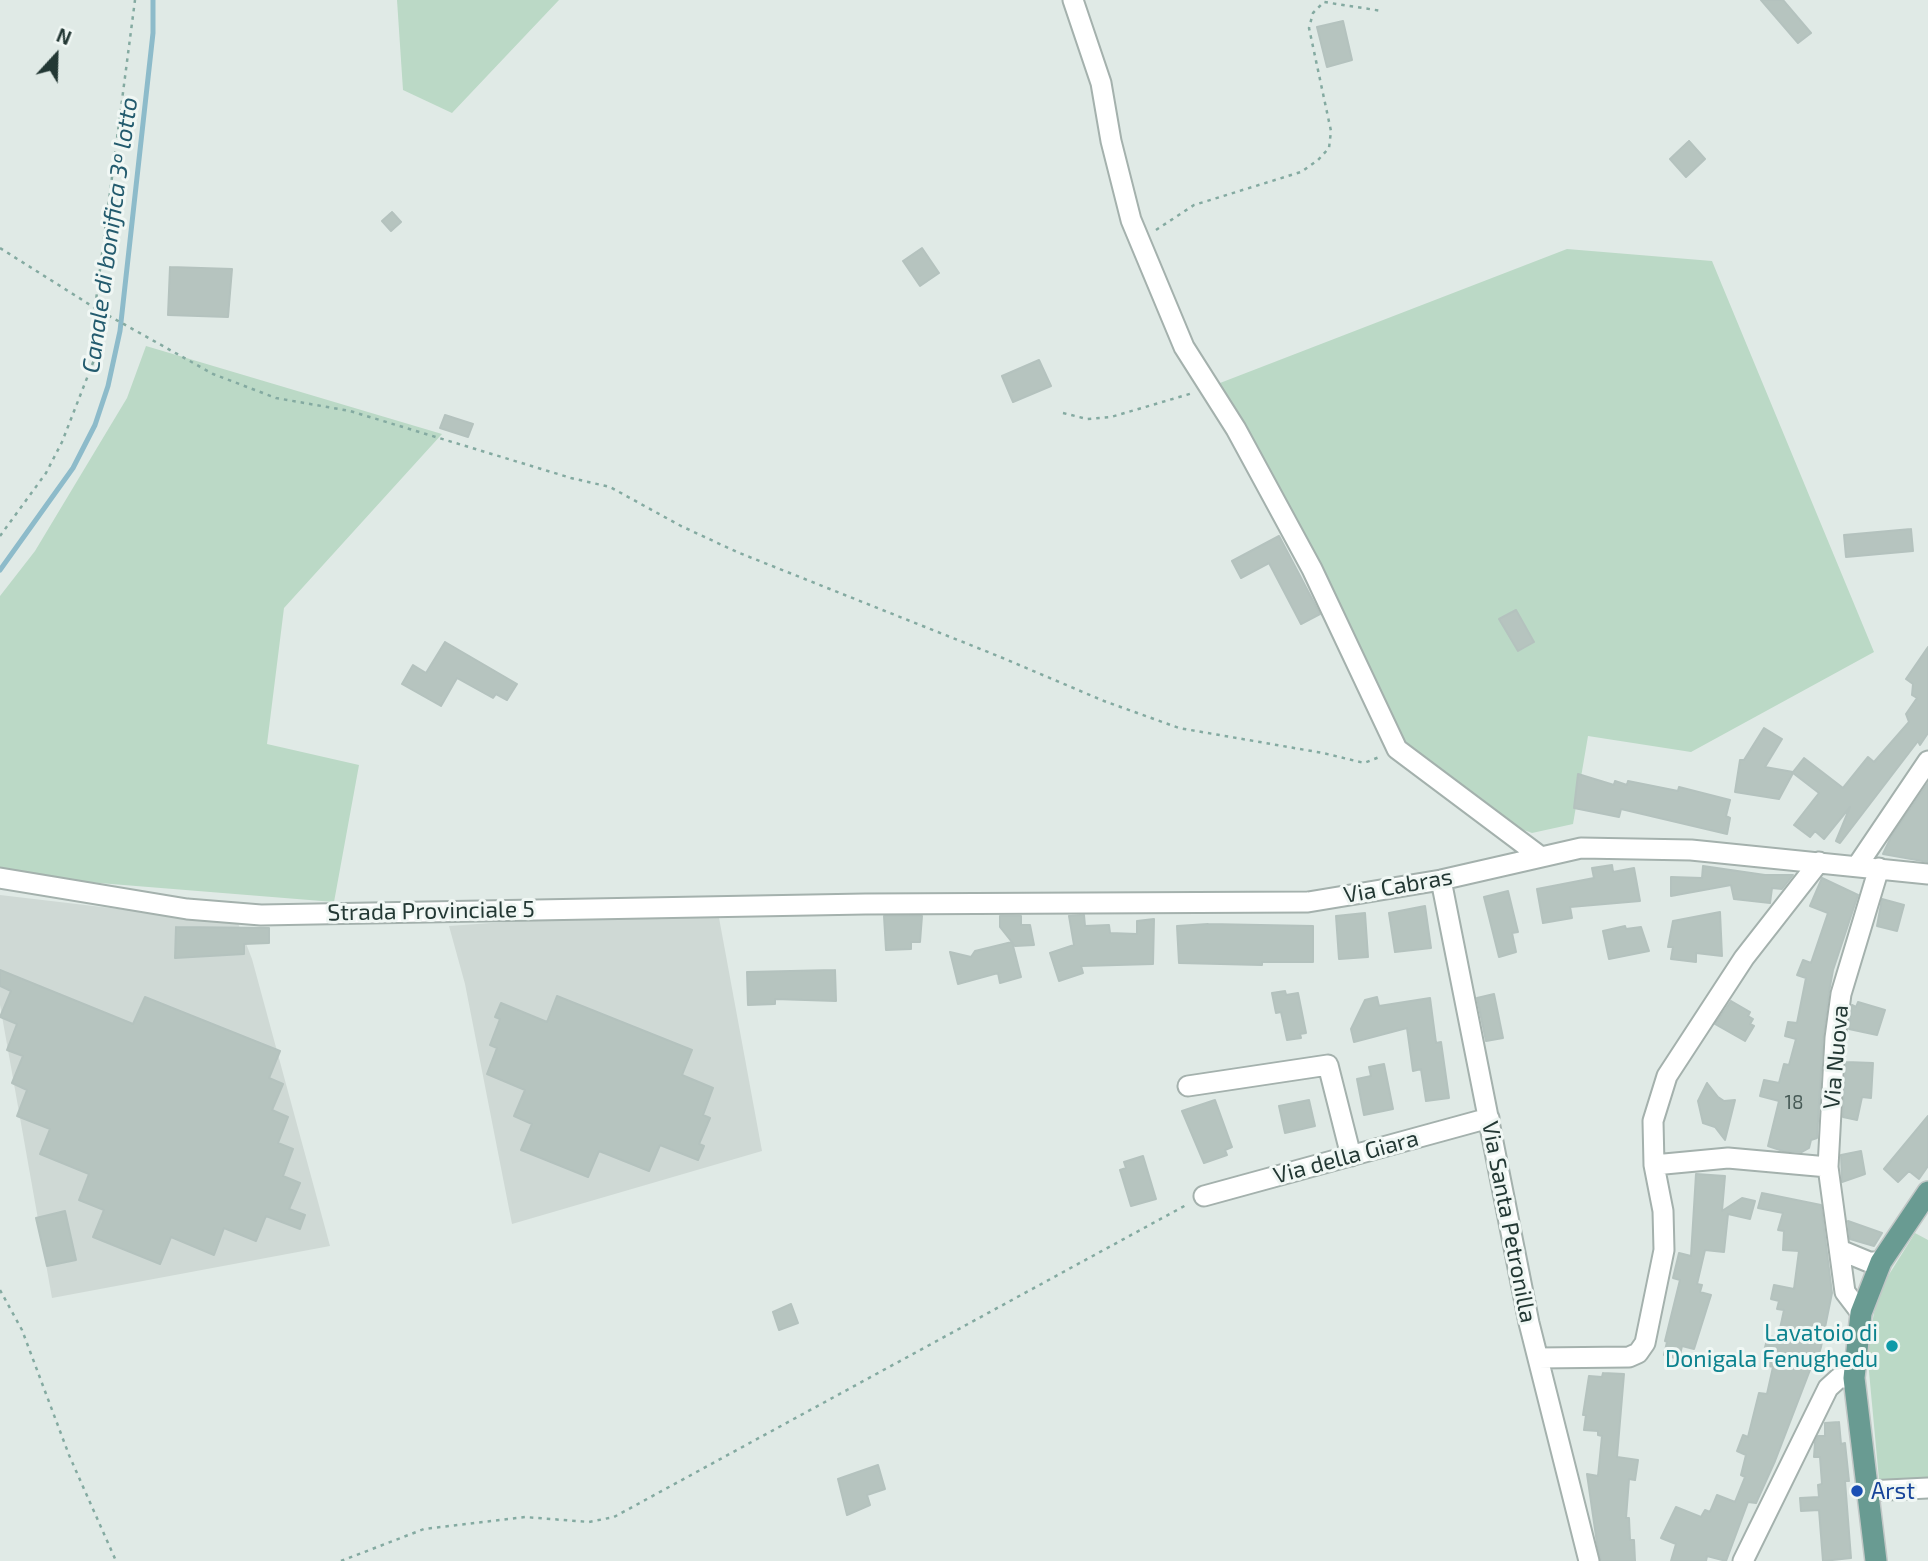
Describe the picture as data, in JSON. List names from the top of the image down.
{
  "streets": {
    "street": [
      "Via Cabras",
      "Strada Provinciale 5",
      "Via Nuova",
      "Via della Giara",
      "Via Santa Petronilla"
    ]
  },
  "crossings": [
    ["Via Cabras", "Strada Provinciale 5"],
    ["Via Cabras", "Via Nuova"],
    ["Via Cabras", "Via Santa Petronilla"],
    ["Via della Giara", "Via Santa Petronilla"]
  ],
  "water": ["Canale di bonifica 3º lotto"],
  "places": ["Lavatoio di Donigala Fenughedu", "Arst"],
  "house_numbers": ["18"],
  "north": "top"
}
